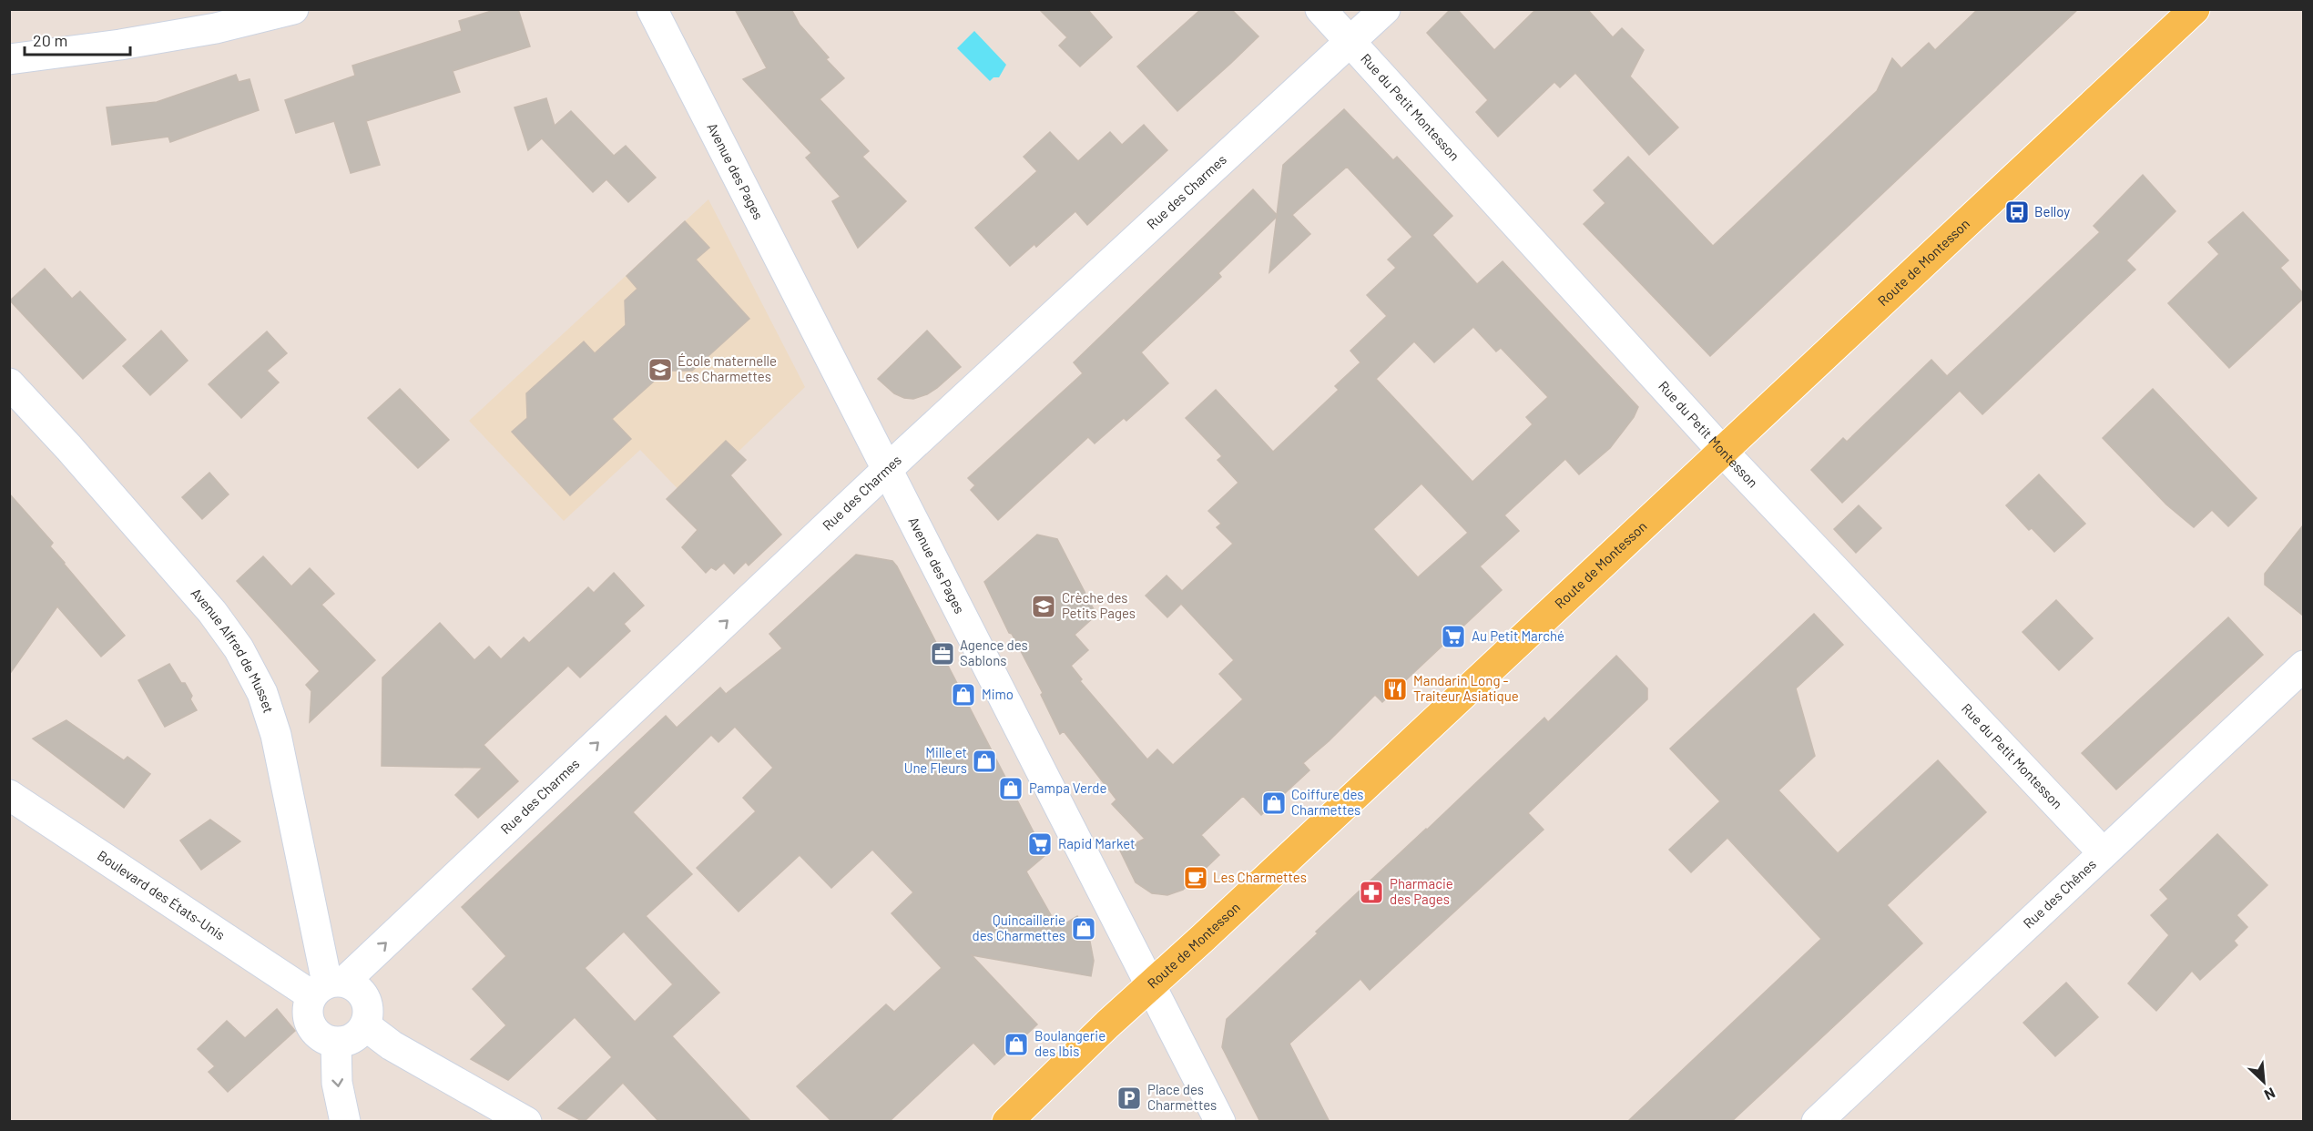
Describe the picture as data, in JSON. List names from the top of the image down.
{
  "streets": {
    "main road": ["Route de Montesson"],
    "street": [
      "Rue du Petit Montesson",
      "Avenue des Pages",
      "Rue des Charmes",
      "Avenue Alfred de Musset",
      "Rue des Chênes",
      "Boulevard des États-Unis"
    ]
  },
  "crossings": [
    ["Rue du Petit Montesson", "Rue des Charmes"],
    ["Rue du Petit Montesson", "Route de Montesson"],
    ["Rue du Petit Montesson", "Rue des Chênes"],
    ["Avenue des Pages", "Rue des Charmes"],
    ["Avenue des Pages", "Route de Montesson"],
    ["Rue des Charmes", "Avenue Alfred de Musset"],
    ["Rue des Charmes", "Boulevard des États-Unis"],
    ["Avenue Alfred de Musset", "Boulevard des États-Unis"]
  ],
  "one_way": ["Rue des Charmes"],
  "places": {
    "bus stop": ["Belloy"],
    "school or university": ["École maternelle Les Charmettes", "Crèche des Petits Pages"],
    "supermarket": ["Au Petit Marché", "Rapid Market"],
    "office": ["Agence des Sablons"],
    "restaurant": ["Mandarin Long - Traiteur Asiatique"],
    "shop": [
      "Mimo",
      "Mille et Une Fleurs",
      "Pampa Verde",
      "Coiffure des Charmettes",
      "Quincaillerie des Charmettes",
      "Boulangerie des Ibis"
    ],
    "cafe": ["Les Charmettes"],
    "pharmacy": ["Pharmacie des Pages"],
    "parking": ["Place des Charmettes"]
  },
  "scale_bar": "20 m",
  "north": "bottom right"
}
